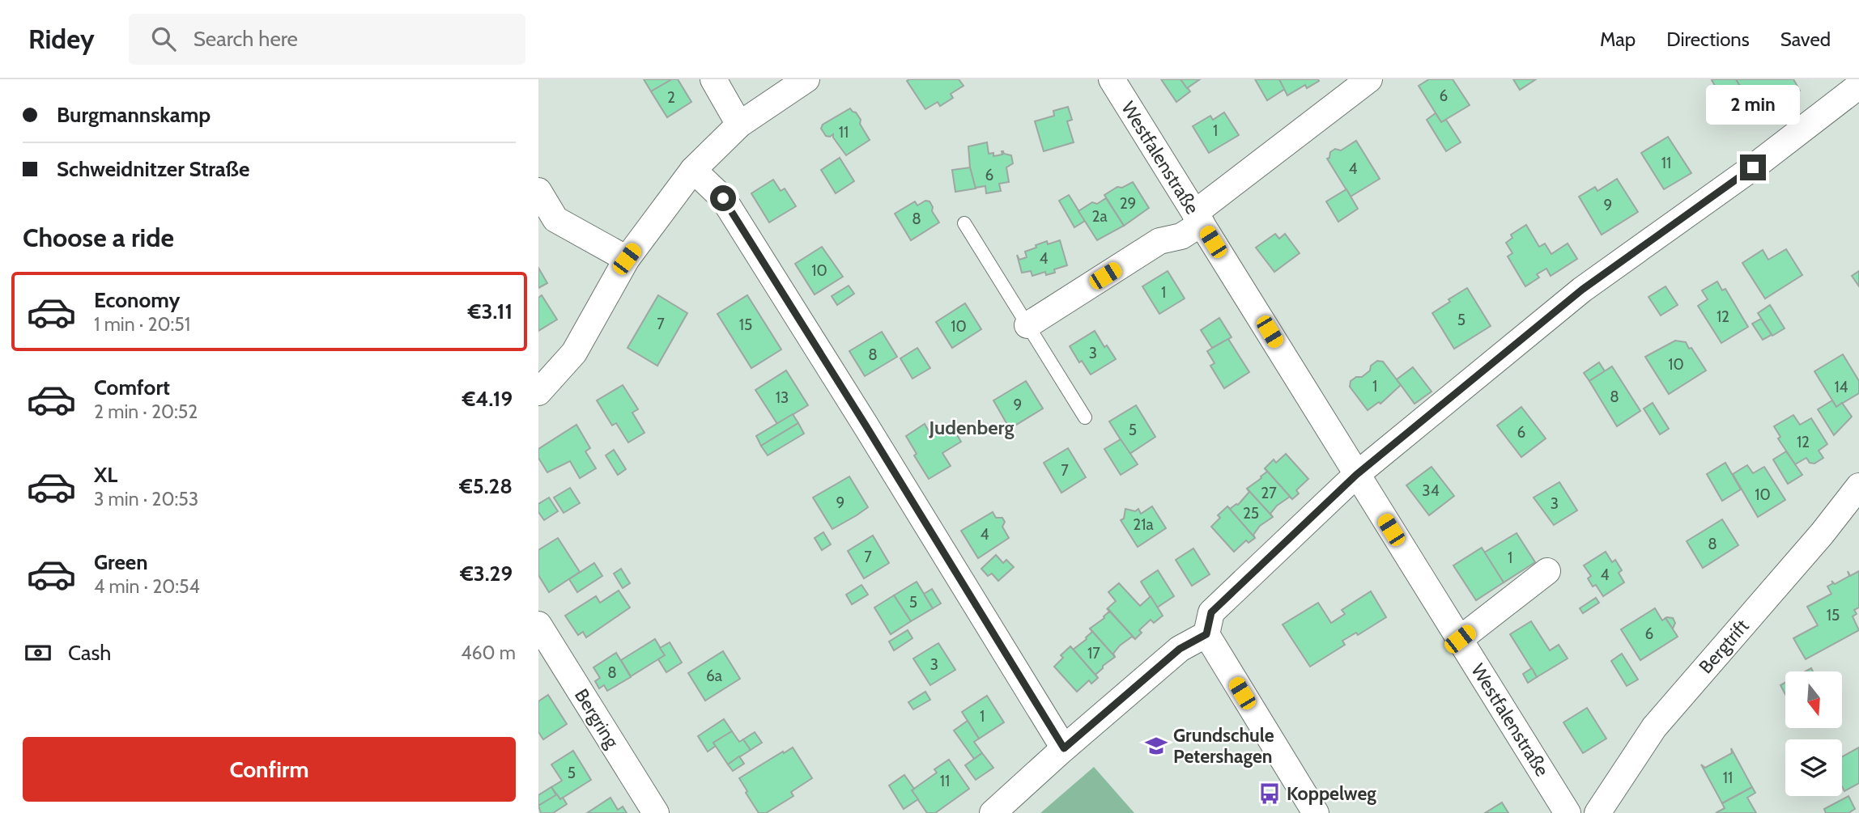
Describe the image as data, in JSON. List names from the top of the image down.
{
  "streets": {
    "street": ["Westfalenstraße", "Bergtrift", "Bergring"]
  },
  "districts": ["Judenberg"],
  "places": {
    "school or university": ["Grundschule Petershagen"],
    "bus stop": ["Koppelweg"]
  },
  "house_numbers": [
    "6",
    "2",
    "1",
    "11",
    "11",
    "4",
    "6",
    "29",
    "9",
    "2a",
    "8",
    "4",
    "10",
    "1",
    "12",
    "5",
    "7",
    "15",
    "10",
    "3",
    "8",
    "10",
    "1",
    "14",
    "8",
    "13",
    "9",
    "5",
    "6",
    "12",
    "7",
    "34",
    "27",
    "10",
    "9",
    "3",
    "25",
    "21a",
    "4",
    "8",
    "7",
    "1",
    "4",
    "5",
    "15",
    "6",
    "17",
    "3",
    "8",
    "6a",
    "1",
    "5",
    "11",
    "11"
  ],
  "north": "bottom",
  "page": {
    "header": "Ridey",
    "search": "Search here",
    "nav": ["Map", "Directions", "Saved"],
    "banner": ["Burgmannskamp", "Schweidnitzer Straße"],
    "bubble": "2 min",
    "heading": "Choose a ride",
    "list": [
      {
        "name": "Economy",
        "note": "1 min · 20:51",
        "value": "€3.11"
      },
      {
        "name": "Comfort",
        "note": "2 min · 20:52",
        "value": "€4.19"
      },
      {
        "name": "XL",
        "note": "3 min · 20:53",
        "value": "€5.28"
      },
      {
        "name": "Green",
        "note": "4 min · 20:54",
        "value": "€3.29"
      }
    ],
    "pay": ["Cash", "460 m"],
    "buttons": "Confirm"
  }
}
